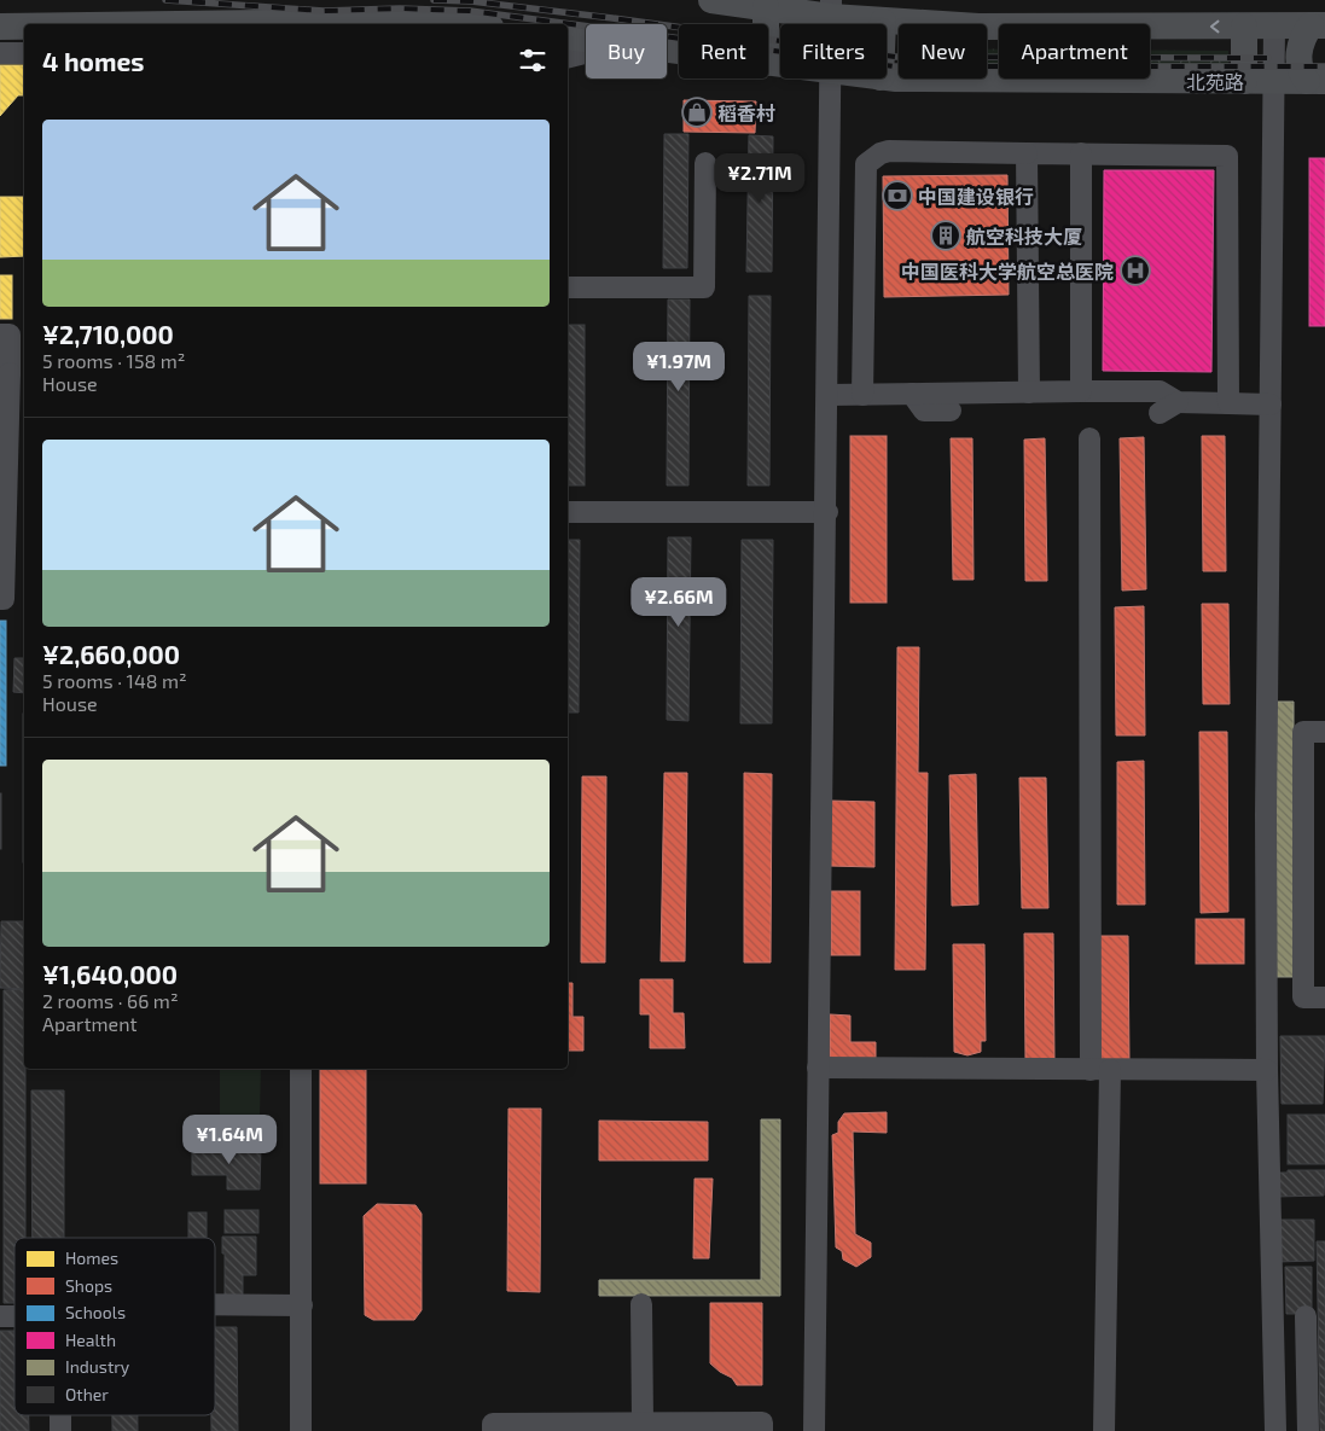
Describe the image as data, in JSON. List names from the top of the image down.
{
  "streets": {
    "main road": ["北苑路"]
  },
  "places": {
    "shop": ["稻香村"],
    "bank": ["中国建设银行"],
    "building": ["航空科技大厦"],
    "hospital": ["中国医科大学航空总医院"]
  },
  "legend": [
    "Homes",
    "Shops",
    "Schools",
    "Health",
    "Industry",
    "Other"
  ],
  "page": {
    "chip": [
      "Buy",
      "Rent",
      "Filters",
      "New",
      "Apartment"
    ],
    "heading": "4 homes",
    "list": [
      {
        "name": "¥2,710,000",
        "note": "5 rooms · 158 m² · House"
      },
      {
        "name": "¥2,660,000",
        "note": "5 rooms · 148 m² · House"
      },
      {
        "name": "¥1,640,000",
        "note": "2 rooms · 66 m² · Apartment"
      }
    ],
    "price": [
      "¥2.71M",
      "¥1.97M",
      "¥2.66M",
      "¥1.64M"
    ]
  }
}
